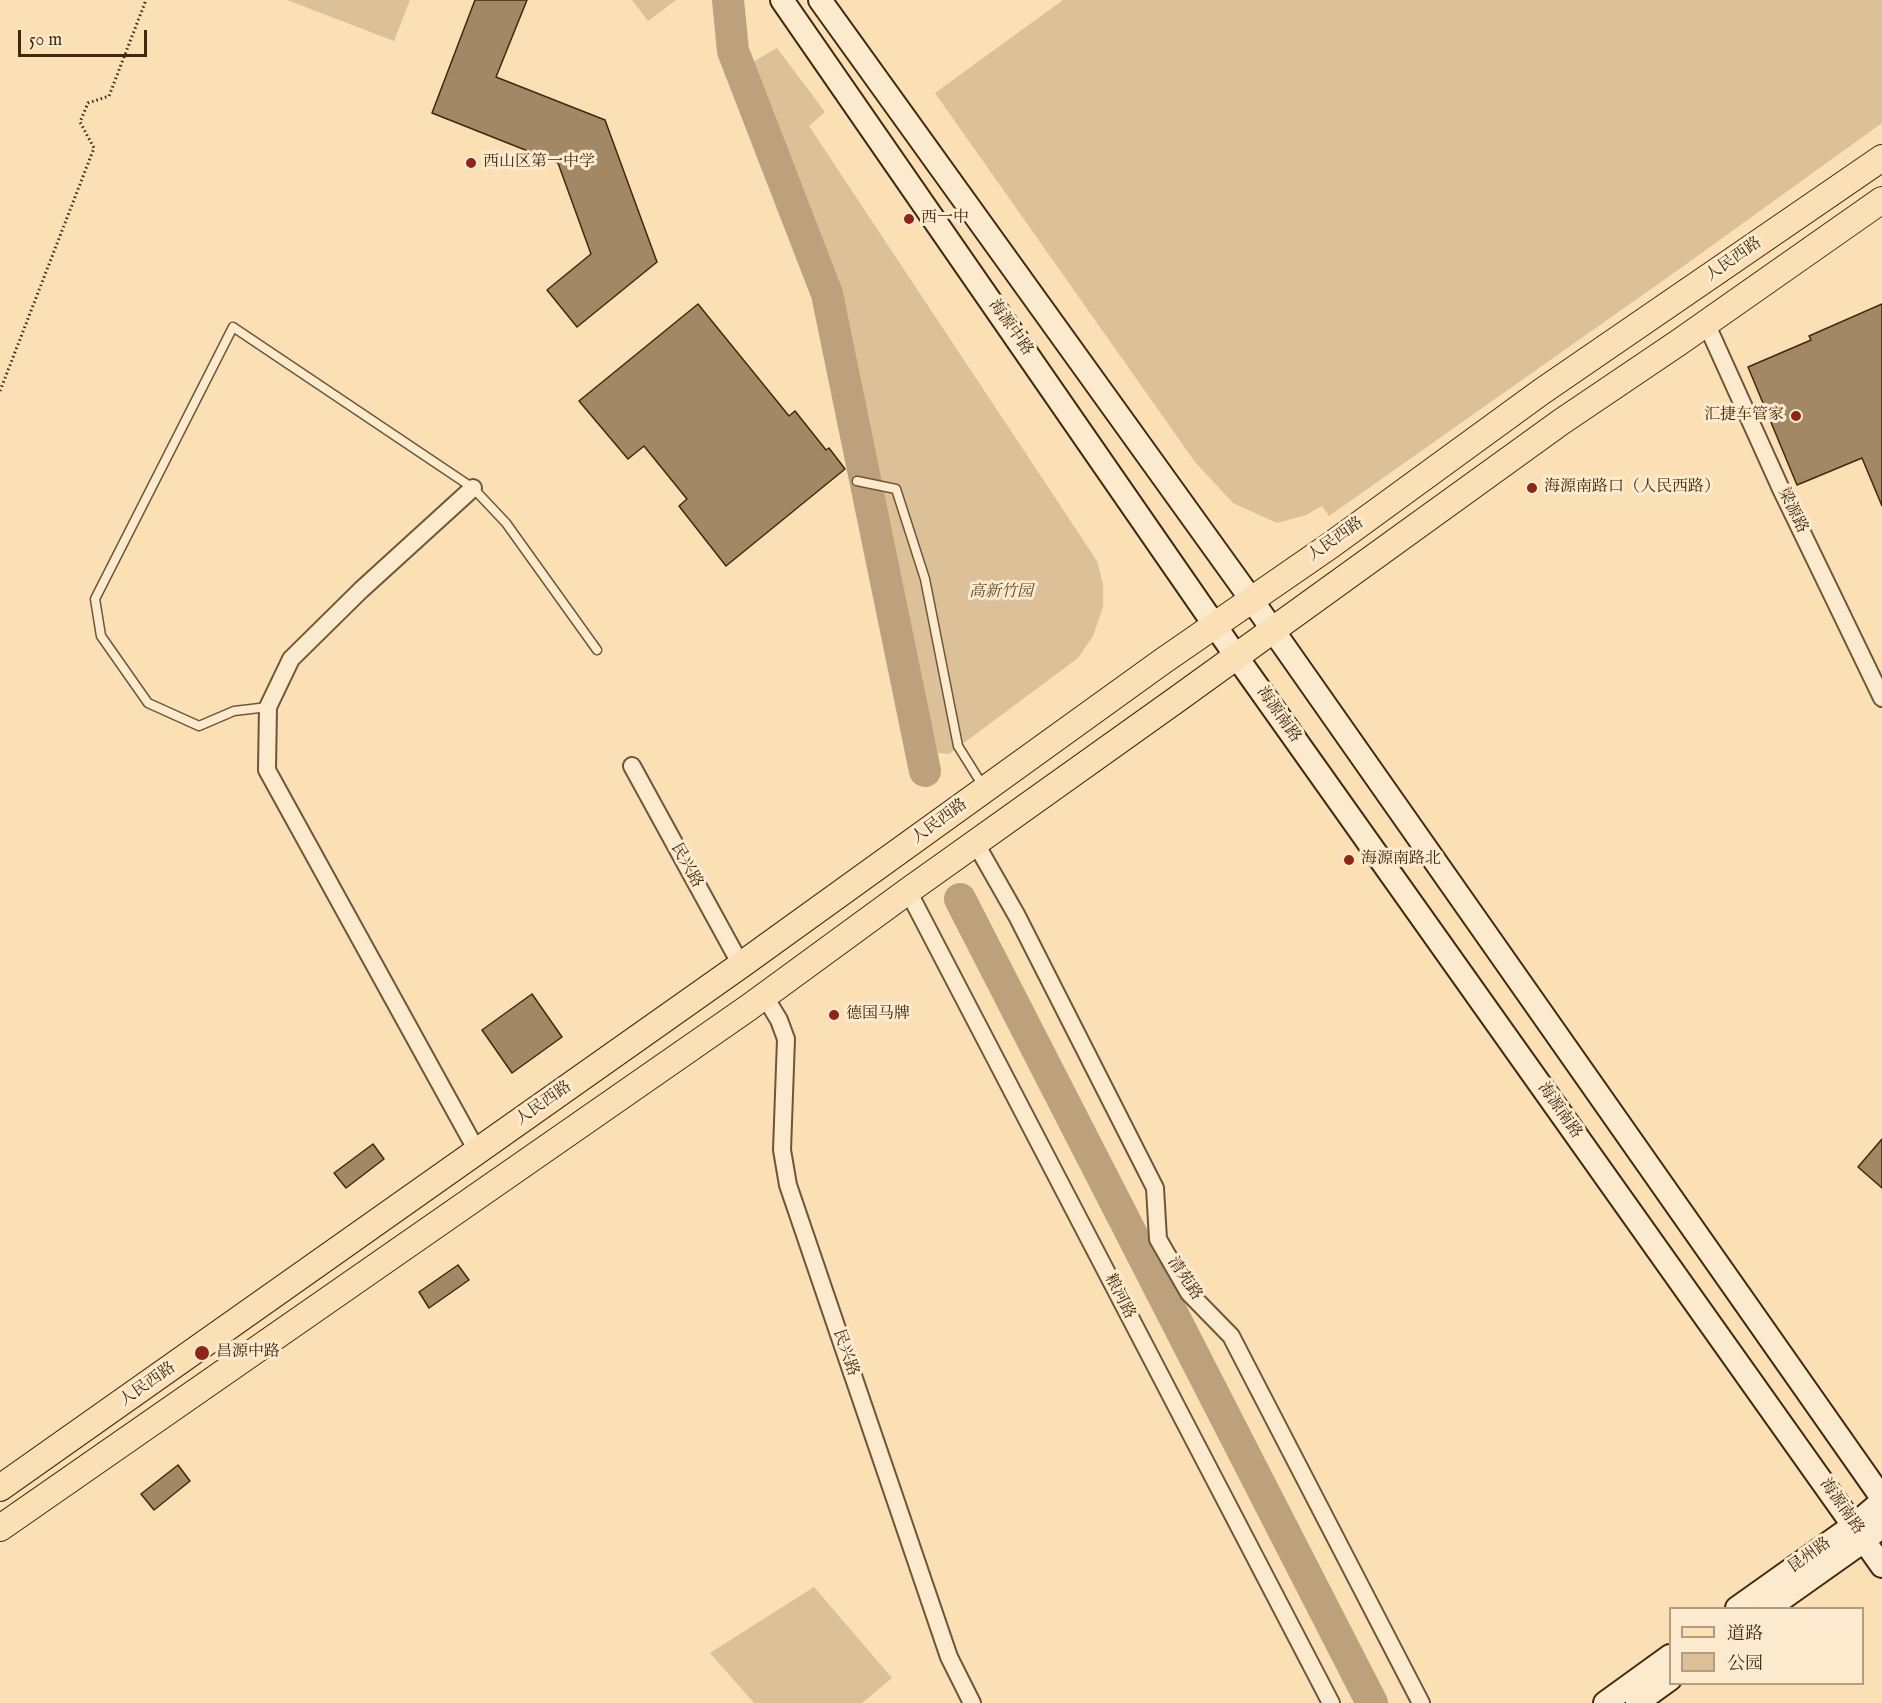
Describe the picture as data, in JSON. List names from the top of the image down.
{
  "streets": {
    "main road": [
      "人民西路",
      "海源中路",
      "海源南路",
      "昆州路"
    ],
    "street": [
      "梁源路",
      "民兴路",
      "清苑路",
      "粮河路"
    ]
  },
  "crossings": [
    ["人民西路", "海源中路"],
    ["人民西路", "梁源路"],
    ["人民西路", "海源南路"],
    ["人民西路", "民兴路"],
    ["人民西路", "清苑路"],
    ["人民西路", "粮河路"],
    ["海源中路", "海源南路"],
    ["海源南路", "昆州路"]
  ],
  "parks": ["高新竹园"],
  "places": [
    "西山区第一中学",
    "西一中",
    "汇捷车管家",
    "海源南路口（人民西路）",
    "海源南路北",
    "德国马牌",
    "昌源中路"
  ],
  "legend": ["道路", "公园"],
  "scale_bar": "50 m"
}
